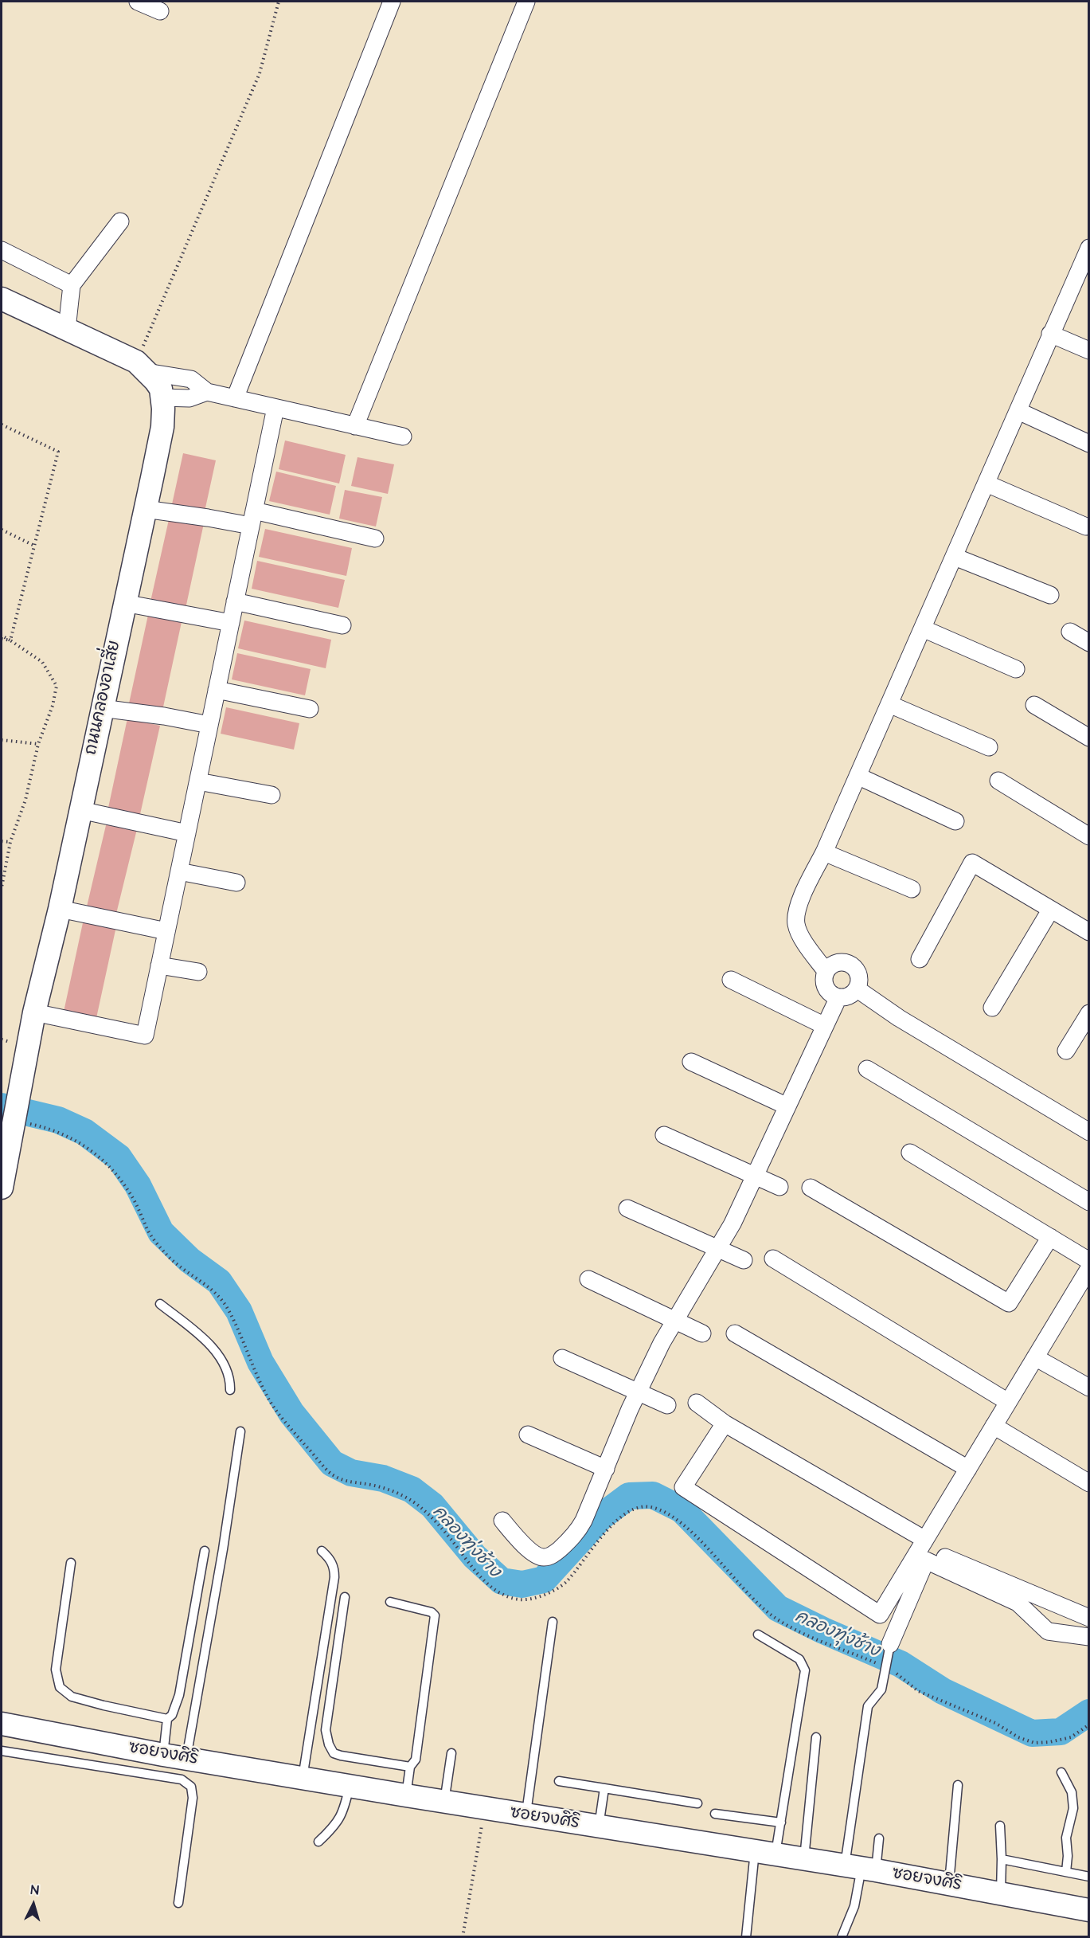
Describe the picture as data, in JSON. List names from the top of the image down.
{
  "streets": {
    "street": ["ถนนคลองอาเสี่ย", "ซอยจงศิริ"]
  },
  "water": ["คลองทุ่งช้าง"],
  "north": "top"
}
